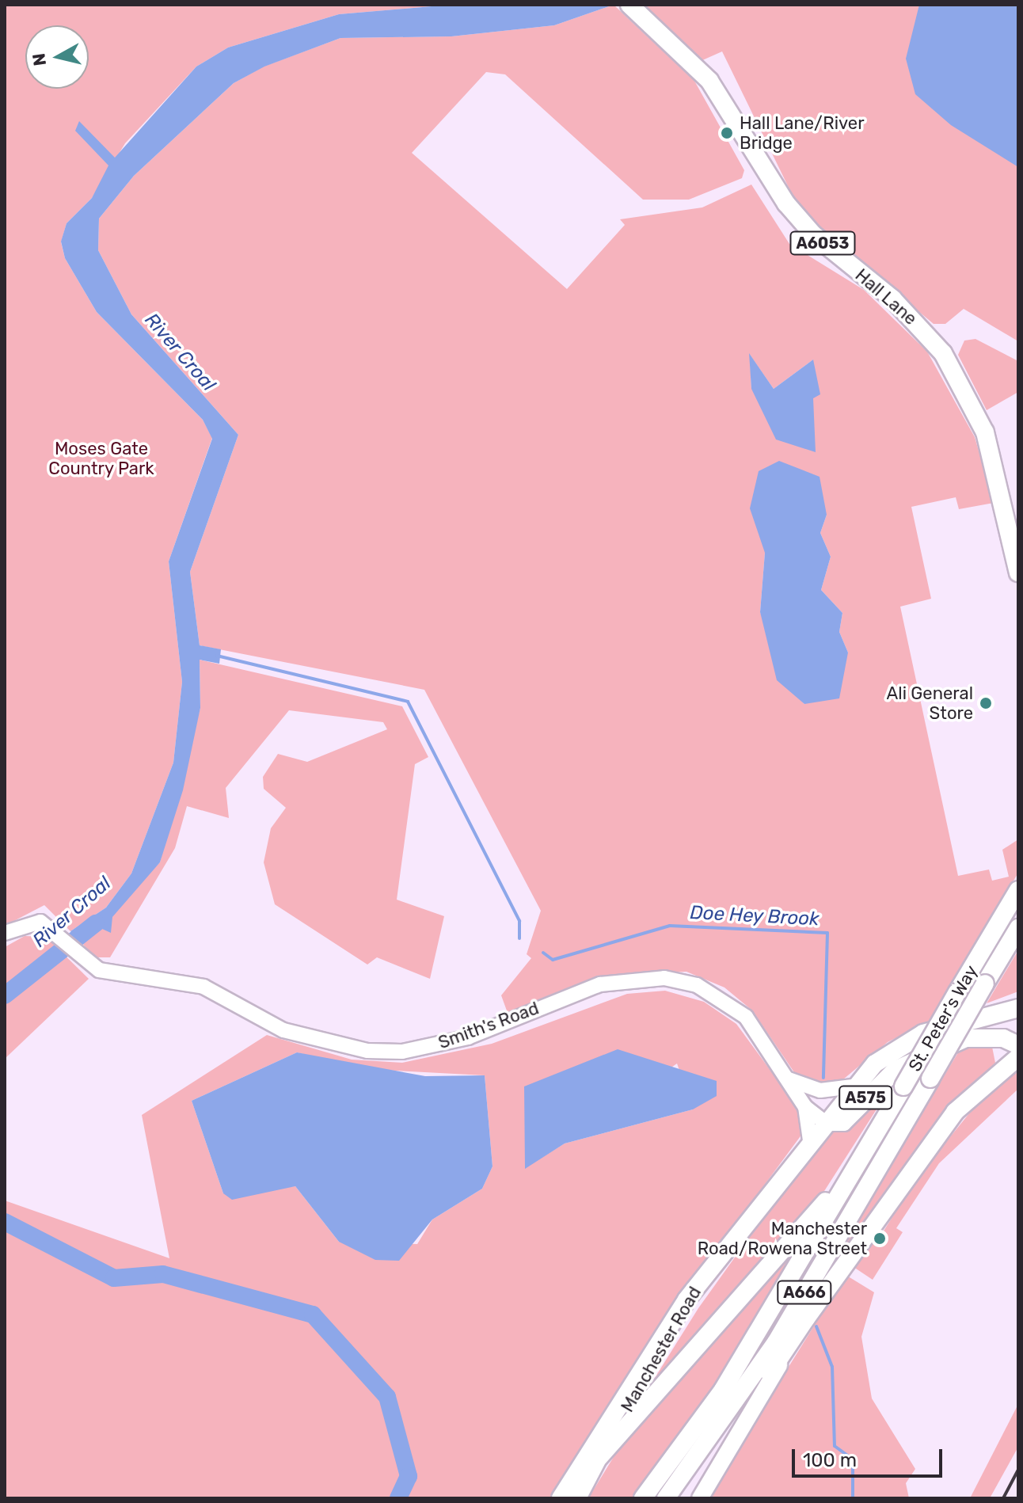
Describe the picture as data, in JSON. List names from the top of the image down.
{
  "streets": {
    "main road": [
      "A6053",
      "Hall Lane",
      "St. Peter's Way",
      "A575",
      "A666",
      "Manchester Road"
    ],
    "street": ["Smith's Road"]
  },
  "crossings": [
    ["Smith's Road", "A575"],
    ["Smith's Road", "Manchester Road"],
    ["A575", "Manchester Road"]
  ],
  "water": ["River Croal", "Doe Hey Brook"],
  "parks": ["Moses Gate Country Park"],
  "places": ["Hall Lane/River Bridge", "Ali General Store", "Manchester Road/Rowena Street"],
  "scale_bar": "100 m",
  "north": "left"
}
